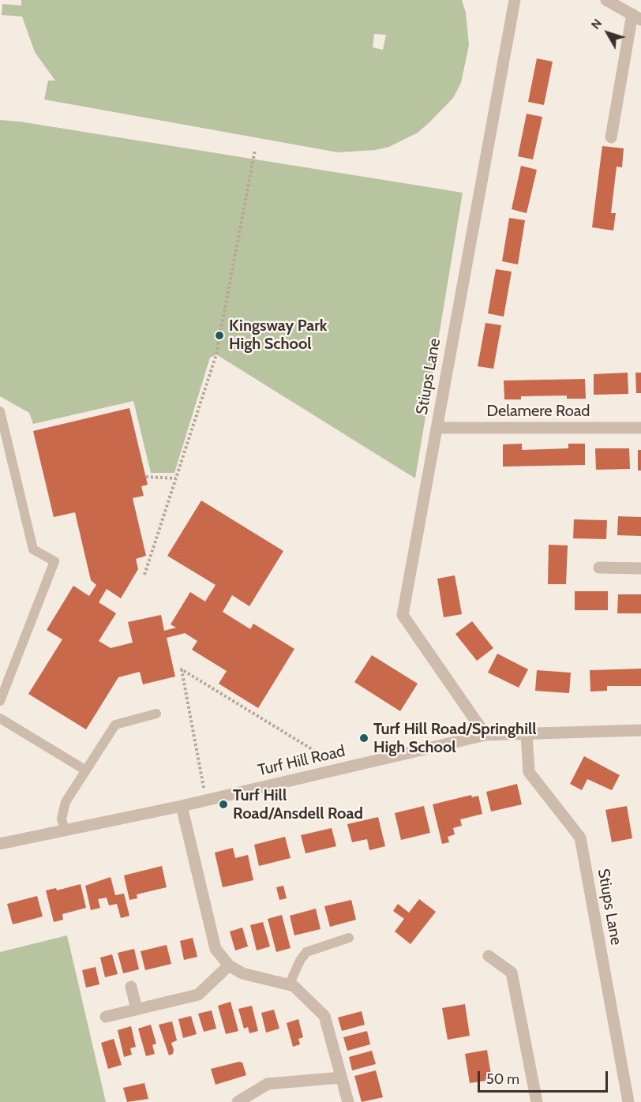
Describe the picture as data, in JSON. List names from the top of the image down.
{
  "streets": {
    "street": ["Stiups Lane", "Delamere Road", "Turf Hill Road"]
  },
  "crossings": [
    ["Stiups Lane", "Delamere Road"],
    ["Stiups Lane", "Turf Hill Road"]
  ],
  "places": ["Kingsway Park High School", "Turf Hill Road/Springhill High School", "Turf Hill Road/Ansdell Road"],
  "scale_bar": "50 m",
  "north": "top left"
}
